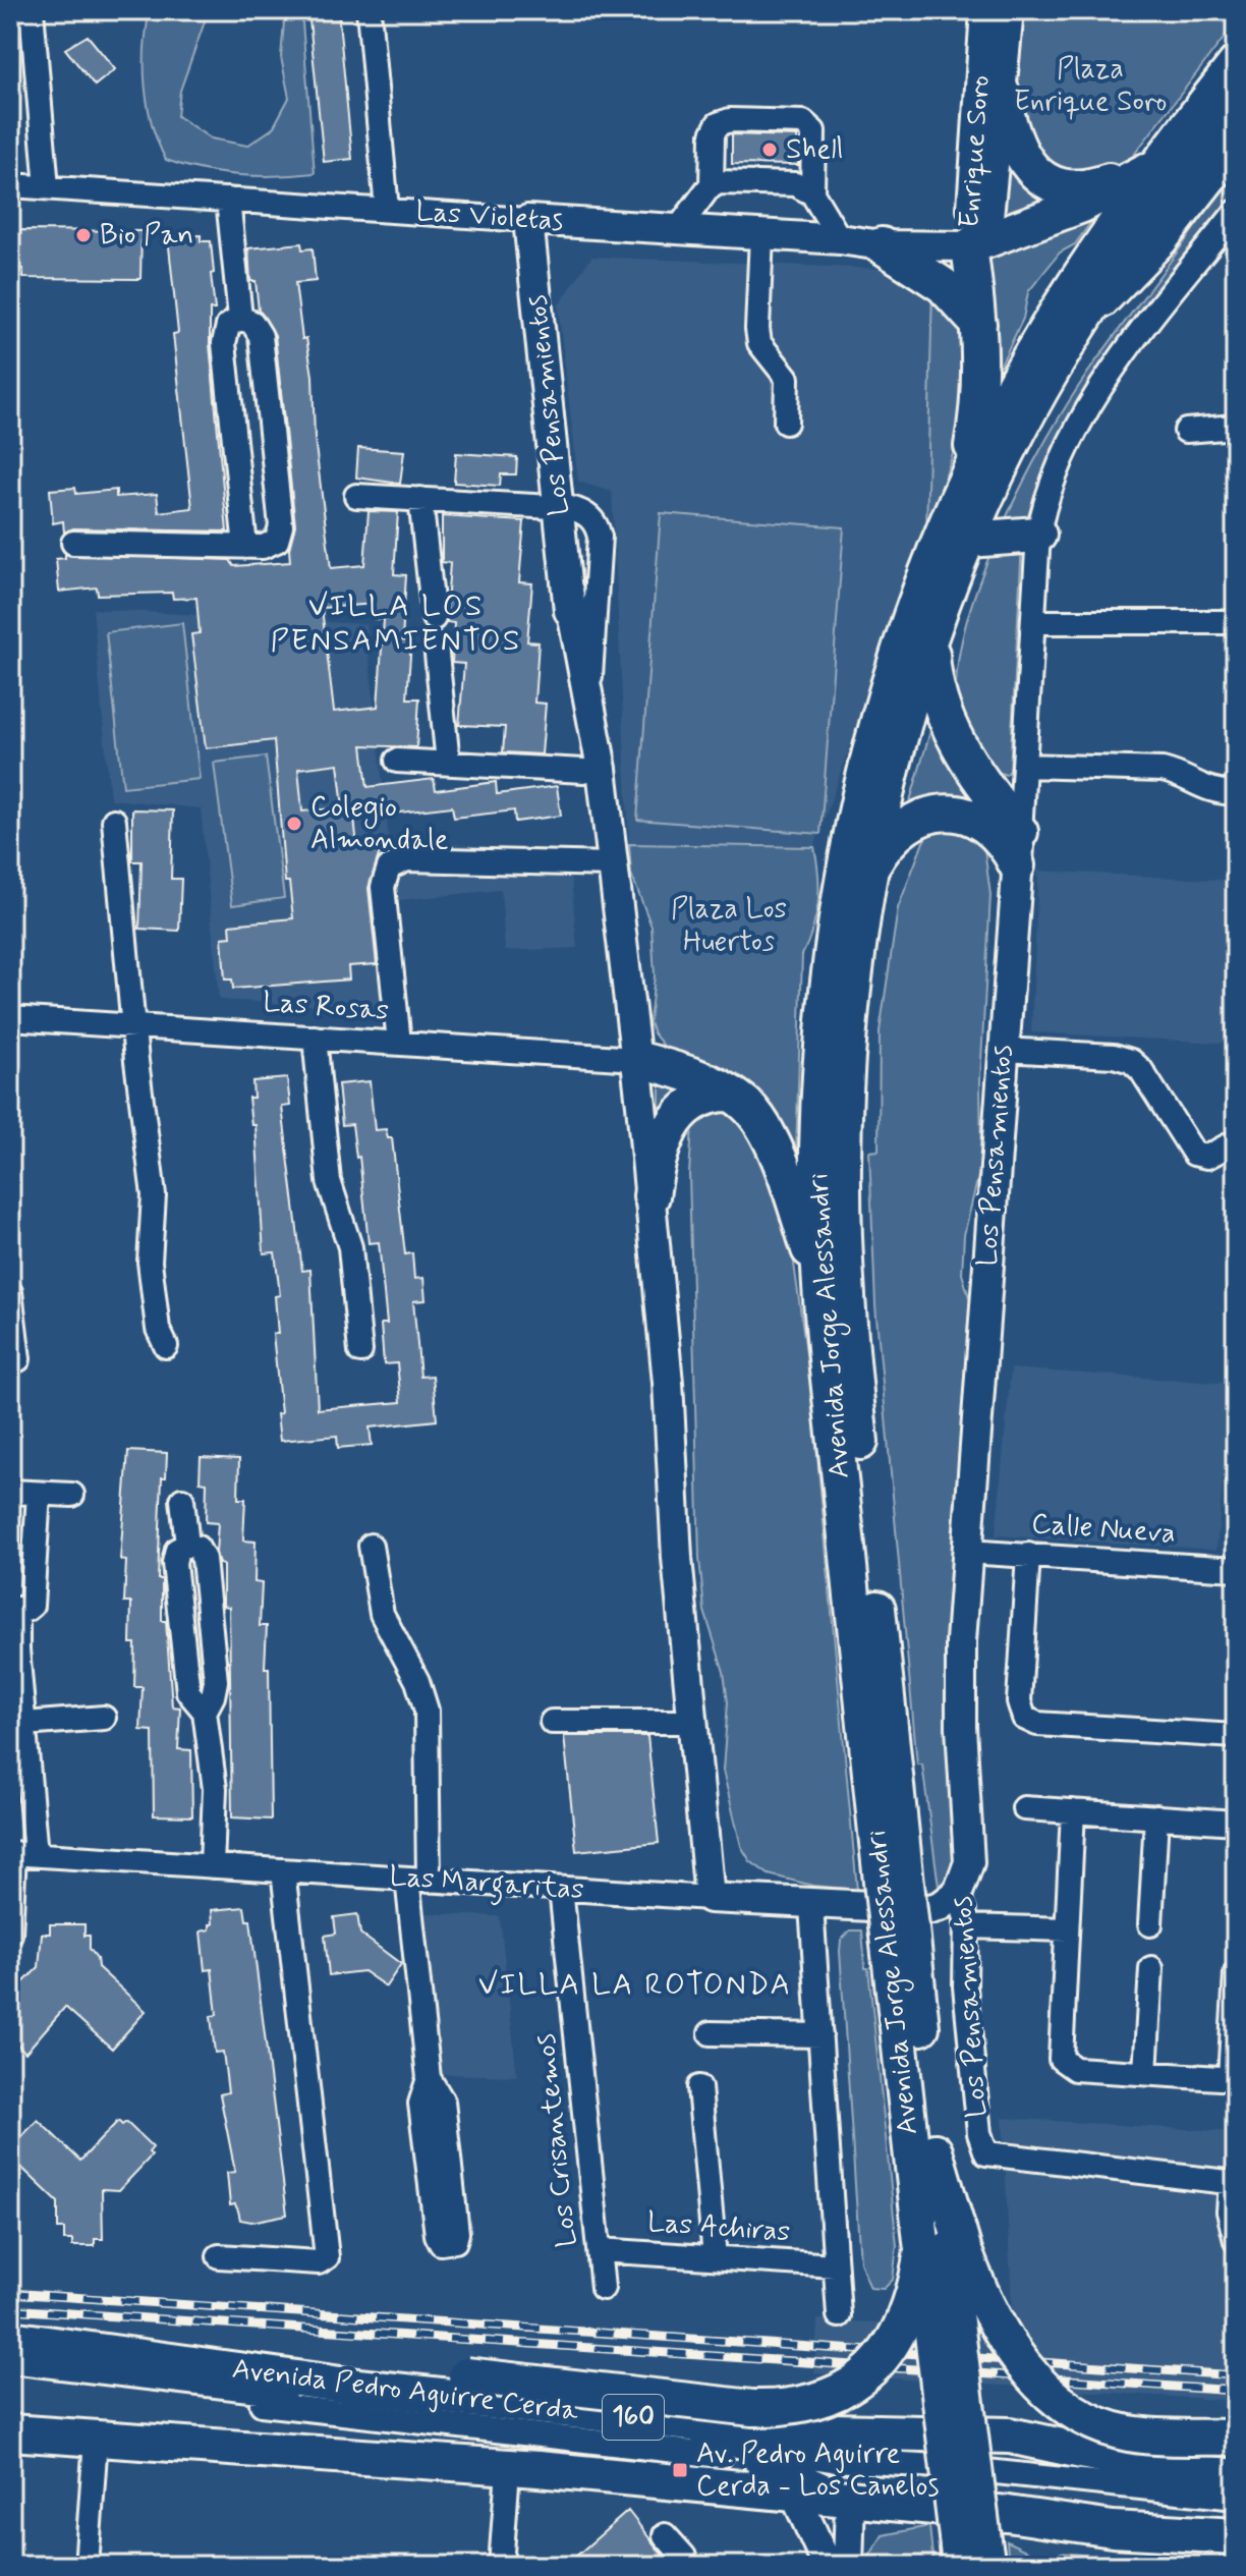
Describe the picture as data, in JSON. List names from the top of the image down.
{
  "streets": {
    "highway": ["Avenida Jorge Alessandri", "Avenida Pedro Aguirre Cerda", "160"],
    "main road": [
      "Enrique Soro",
      "Las Violetas",
      "Los Pensamientos",
      "Las Margaritas"
    ],
    "street": [
      "Las Rosas",
      "Calle Nueva",
      "Los Crisantemos",
      "Las Achiras"
    ]
  },
  "crossings": [
    ["Enrique Soro", "Las Violetas"],
    ["Las Violetas", "Los Pensamientos"],
    ["Los Pensamientos", "Las Rosas"],
    ["Los Pensamientos", "Calle Nueva"],
    ["Los Pensamientos", "Las Margaritas"],
    ["Las Margaritas", "Los Crisantemos"],
    ["Los Crisantemos", "Las Achiras"]
  ],
  "districts": ["VILLA LOS PENSAMIENTOS", "VILLA LA ROTONDA"],
  "parks": ["Plaza Enrique Soro", "Plaza Los Huertos"],
  "places": {
    "other": ["Shell", "Bio Pan", "Colegio Almondale"],
    "transit": ["Av. Pedro Aguirre Cerda - Los Canelos"]
  }
}
